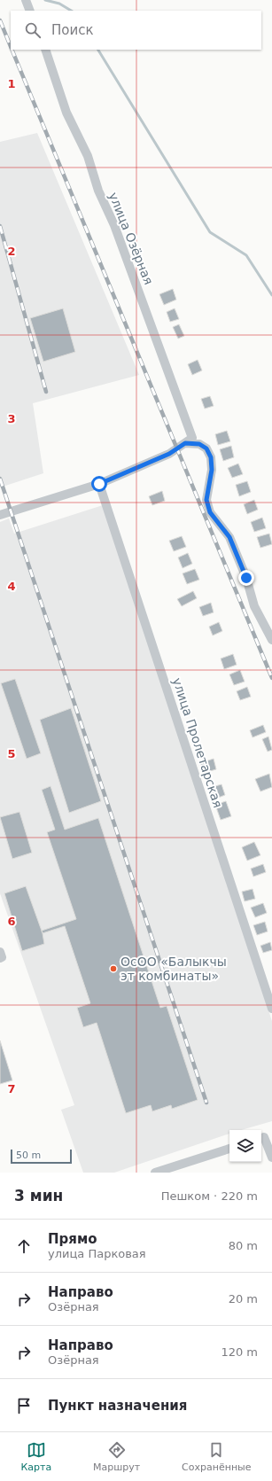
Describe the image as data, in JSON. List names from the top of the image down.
{
  "streets": {
    "street": ["улица Озёрная", "улица Пролетарская"]
  },
  "places": ["ОсОО «Балыкчы эт комбинаты»"],
  "scale_bar": "50 m",
  "page": {
    "search": "Поиск",
    "scale": "50 m",
    "heading": ["3 мин", "Пешком · 220 m"],
    "list": [
      ["Прямо", "улица Парковая", "80 m"],
      ["Направо", "Озёрная", "20 m"],
      ["Направо", "Озёрная", "120 m"],
      "Пункт назначения"
    ],
    "nav": ["Карта", "Маршрут", "Сохранённые"]
  },
  "grid": {
    "rows": [
      "1",
      "2",
      "3",
      "4",
      "5",
      "6",
      "7"
    ]
  }
}
